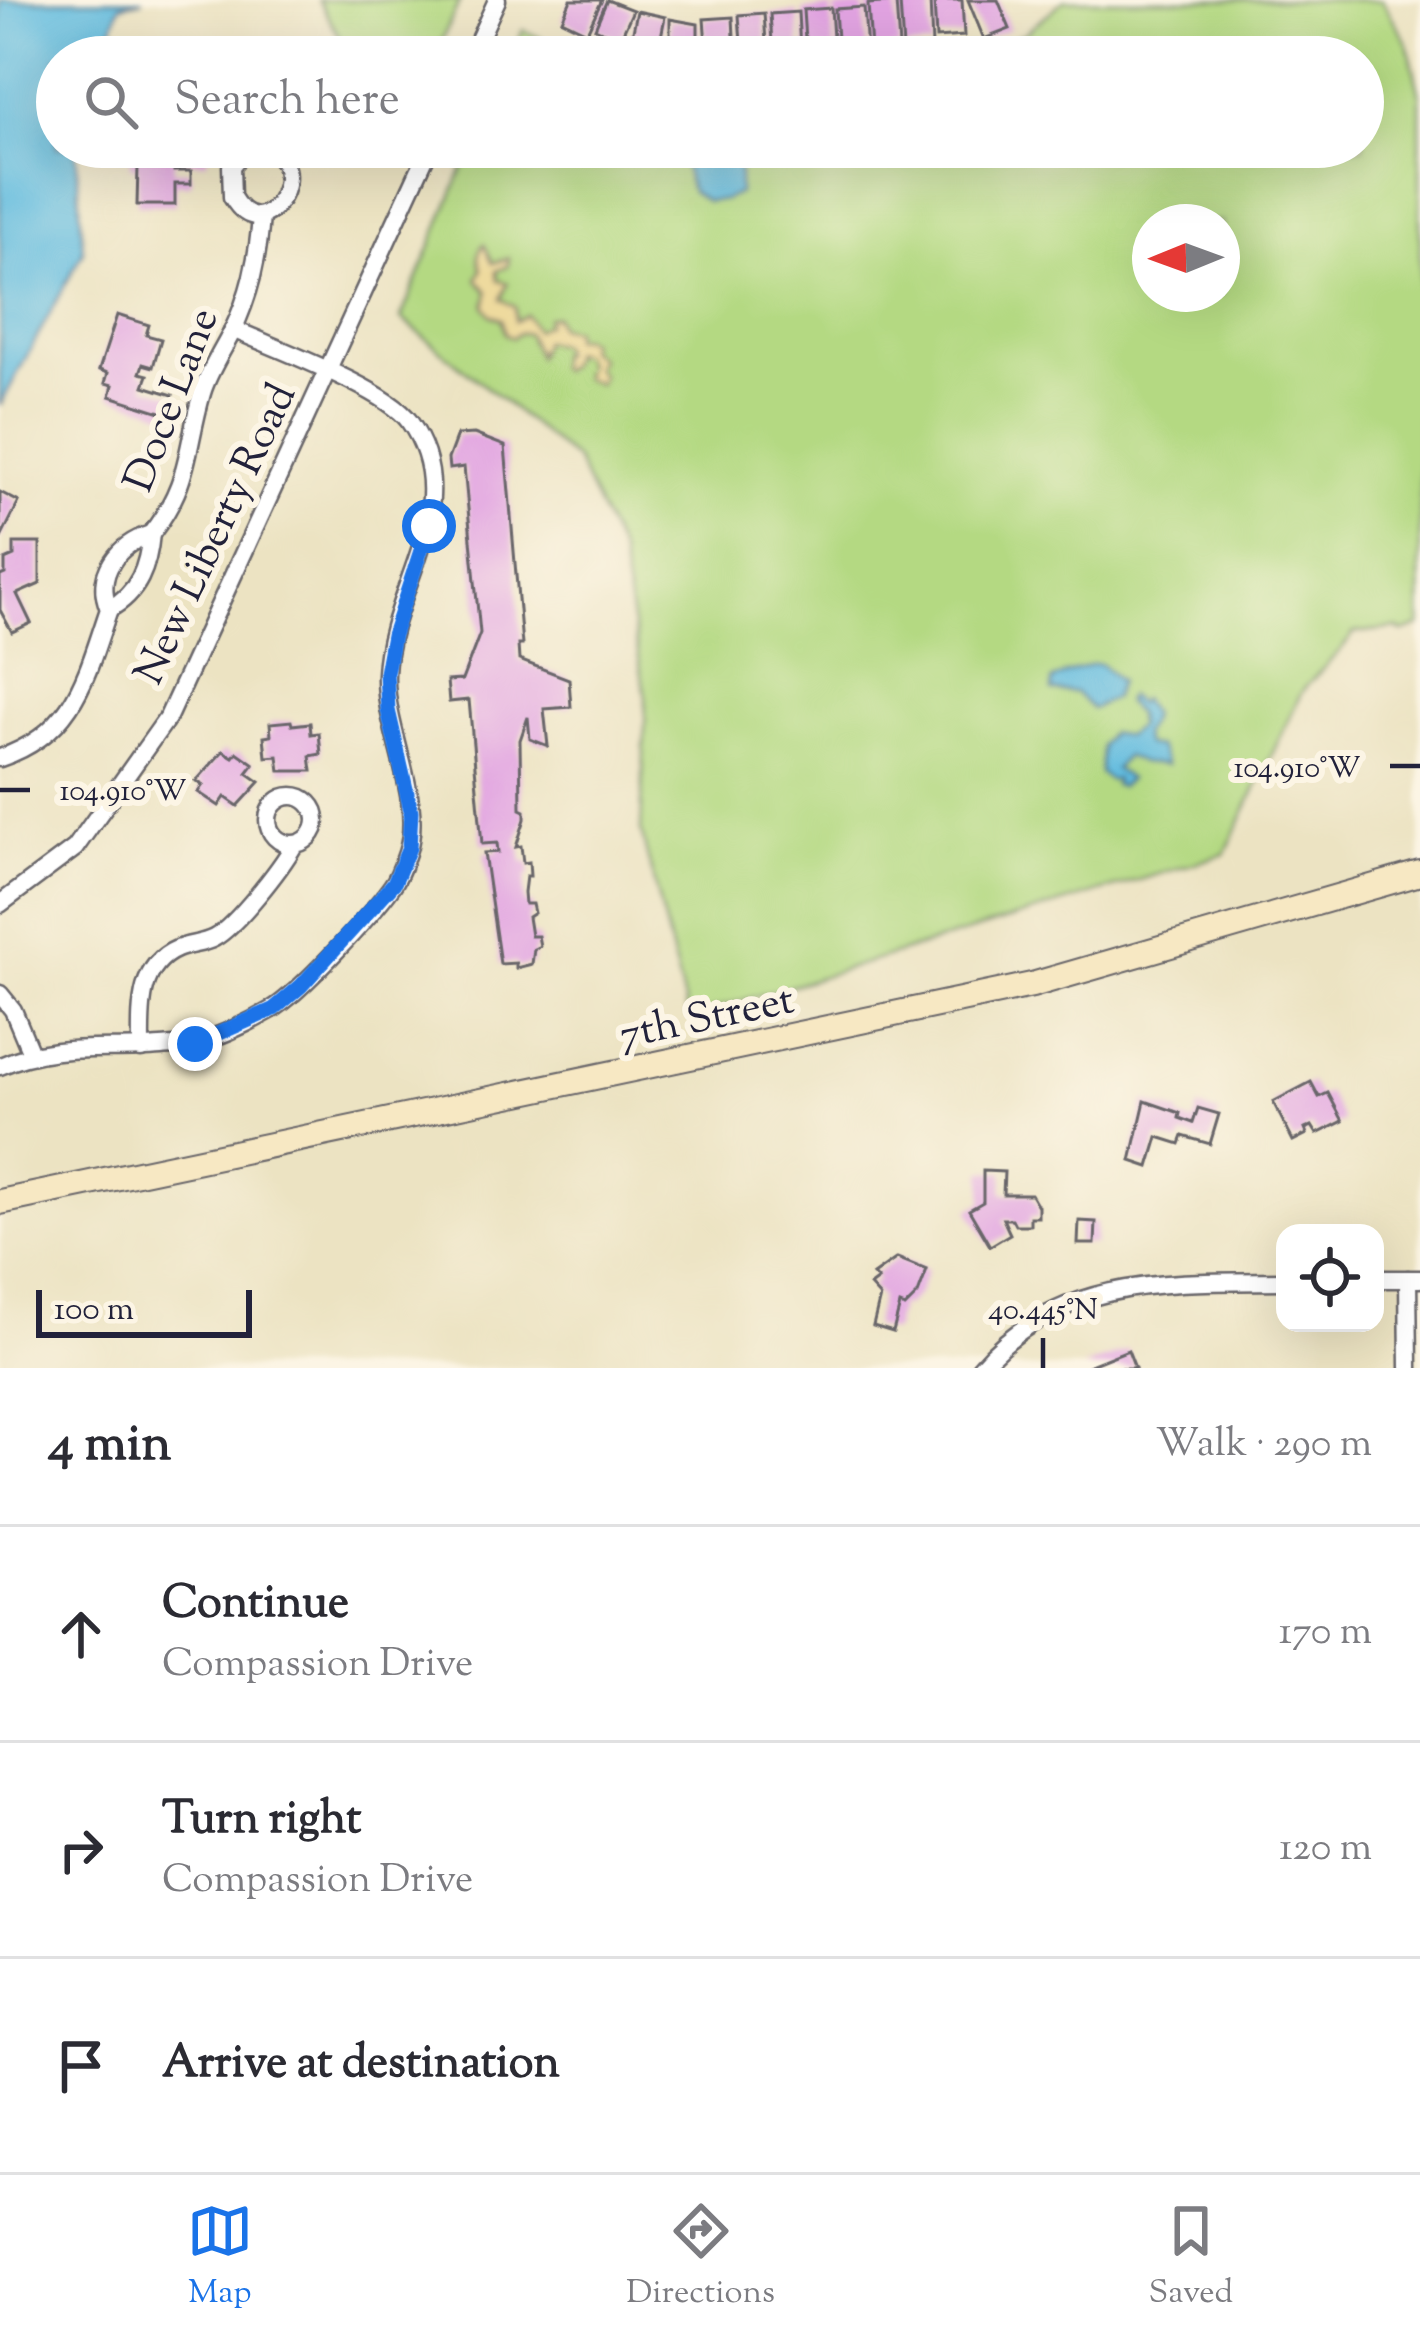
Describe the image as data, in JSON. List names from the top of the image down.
{
  "streets": {
    "street": ["Doce Lane", "New Liberty Road", "7th Street"]
  },
  "scale_bar": "100 m",
  "north": "left",
  "page": {
    "search": "Search here",
    "scale": "100 m",
    "heading": ["4 min", "Walk · 290 m"],
    "list": [
      ["Continue", "Compassion Drive", "170 m"],
      ["Turn right", "Compassion Drive", "120 m"],
      "Arrive at destination"
    ],
    "nav": ["Map", "Directions", "Saved"]
  },
  "coordinates": ["104.910°W", "40.445°N"]
}
